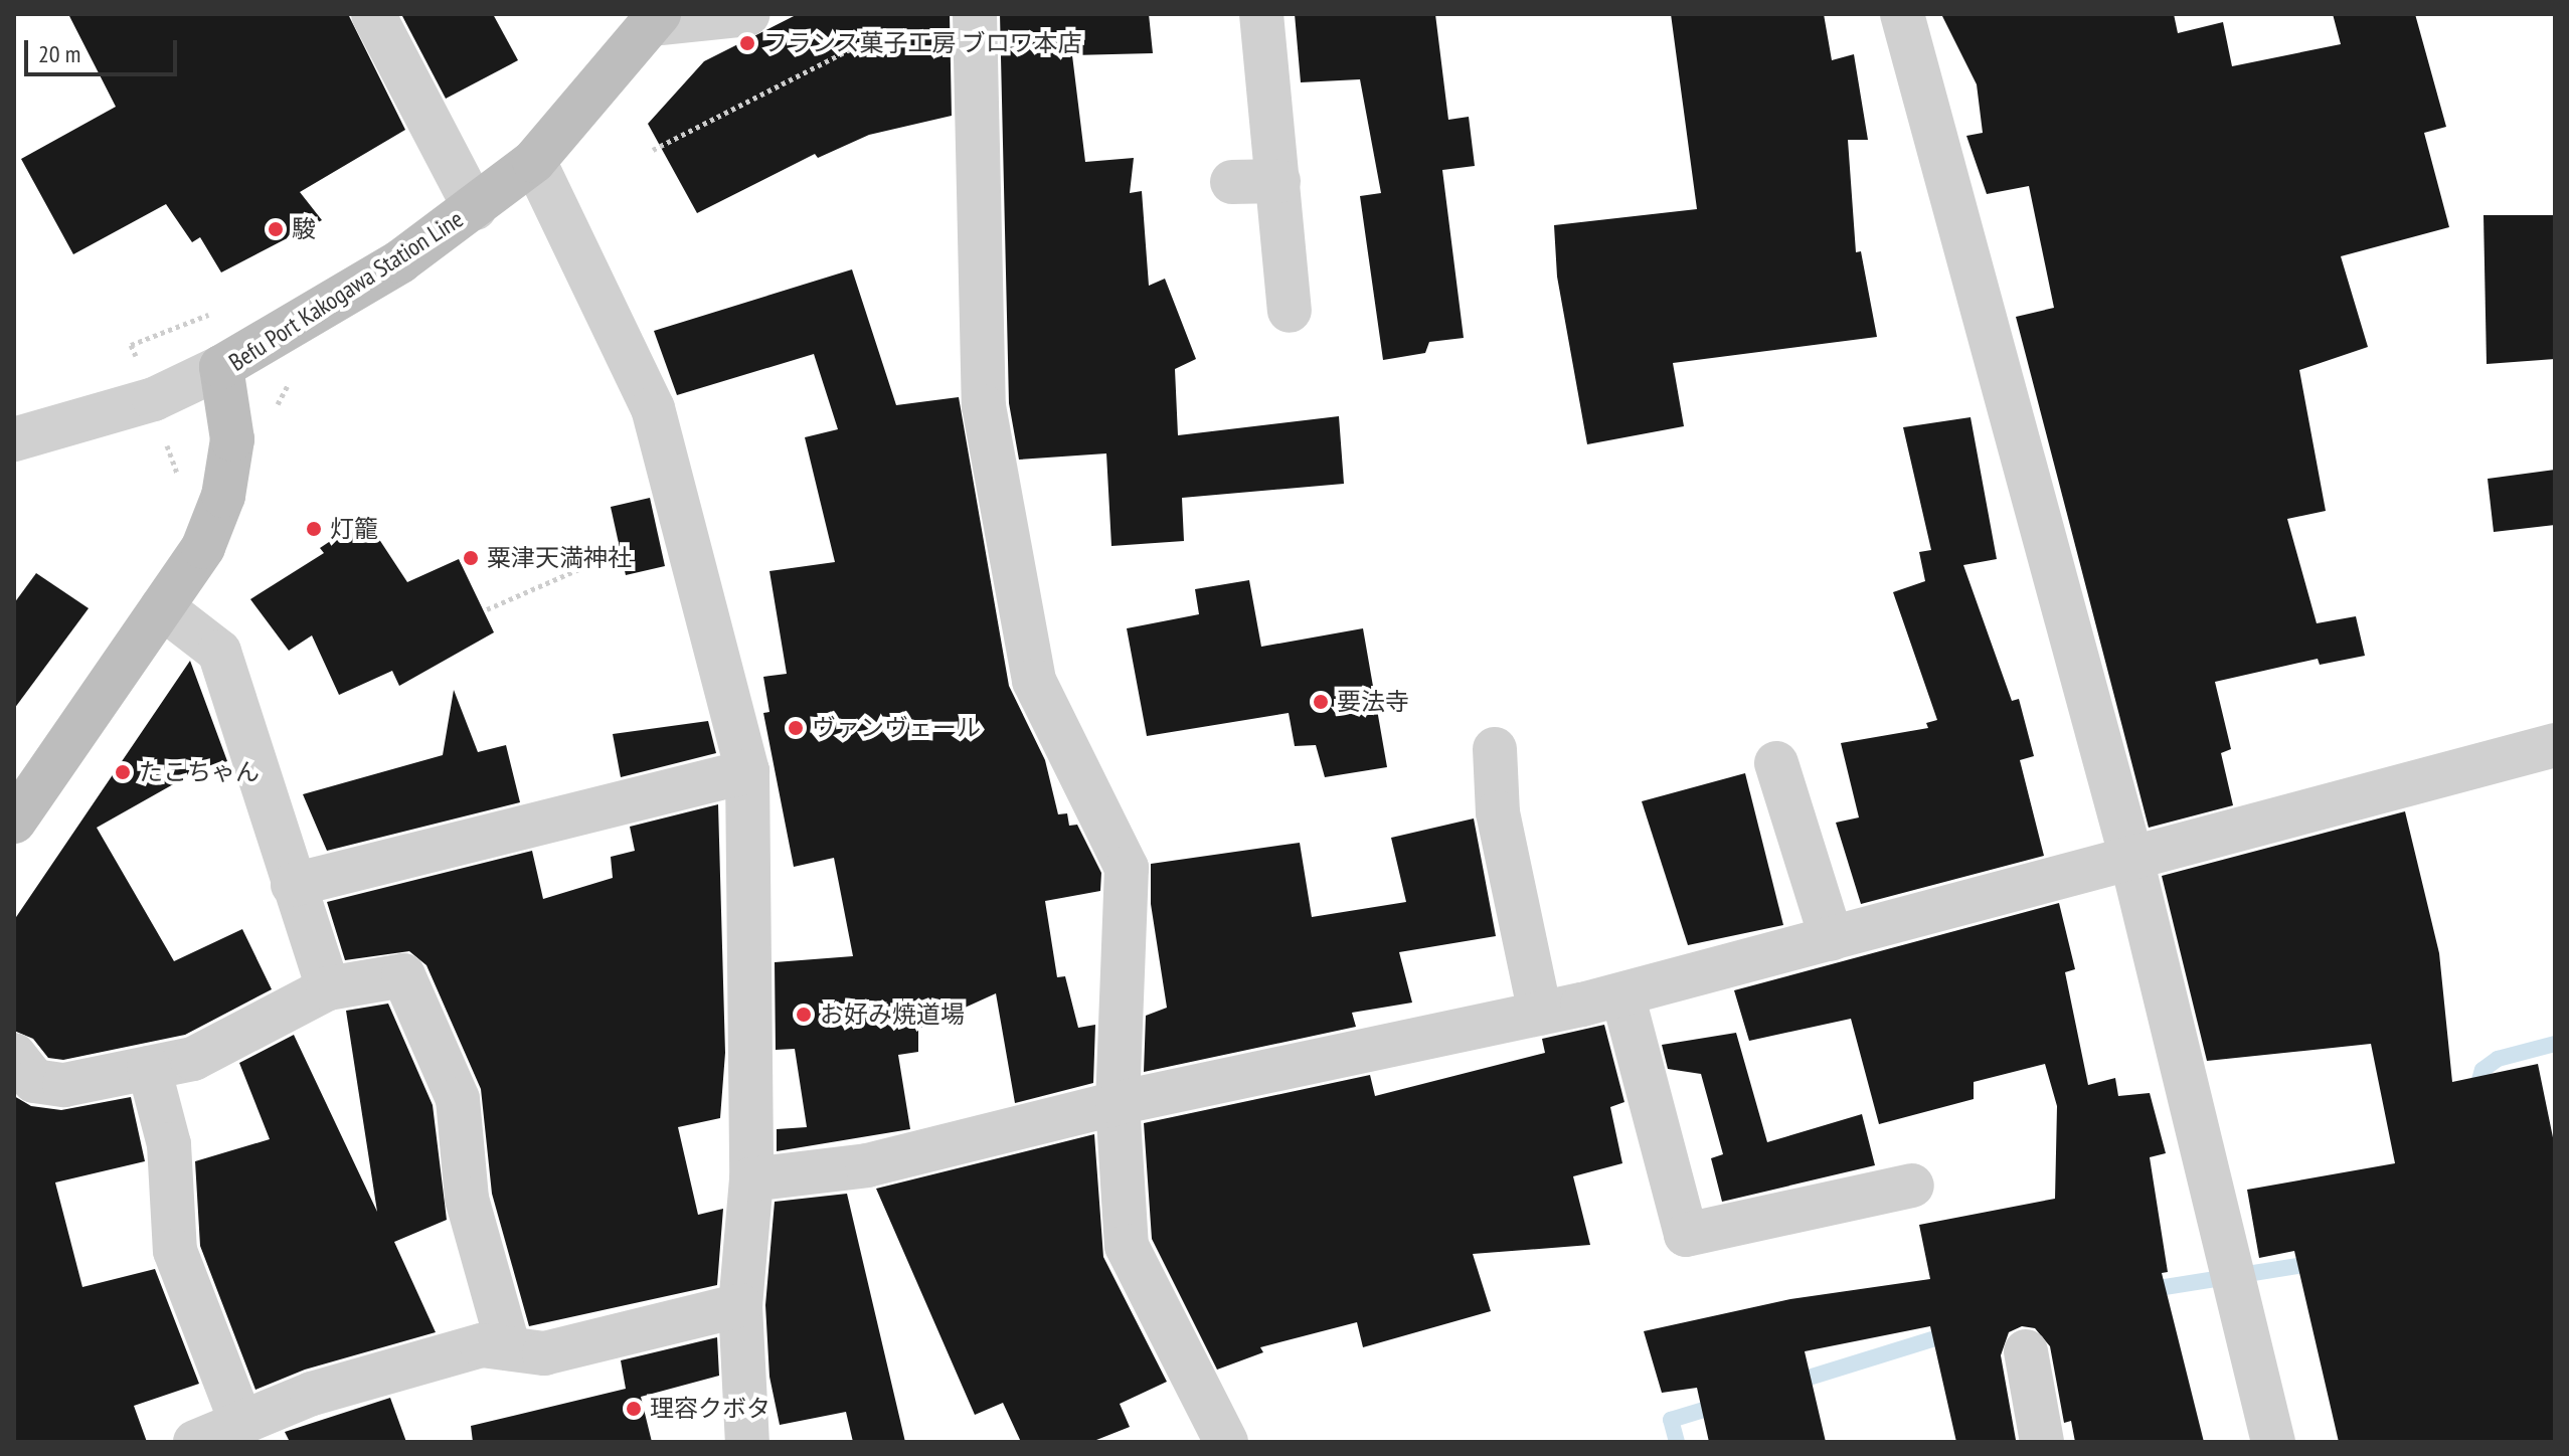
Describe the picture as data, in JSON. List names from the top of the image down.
{
  "streets": {
    "main road": ["Befu Port Kakogawa Station Line"]
  },
  "places": [
    "フランス菓子工房 ブロワ本店",
    "駿",
    "灯籠",
    "粟津天満神社",
    "要法寺",
    "ヴァンヴェール",
    "たこちゃん",
    "お好み焼道場",
    "理容クボタ"
  ],
  "scale_bar": "20 m"
}
